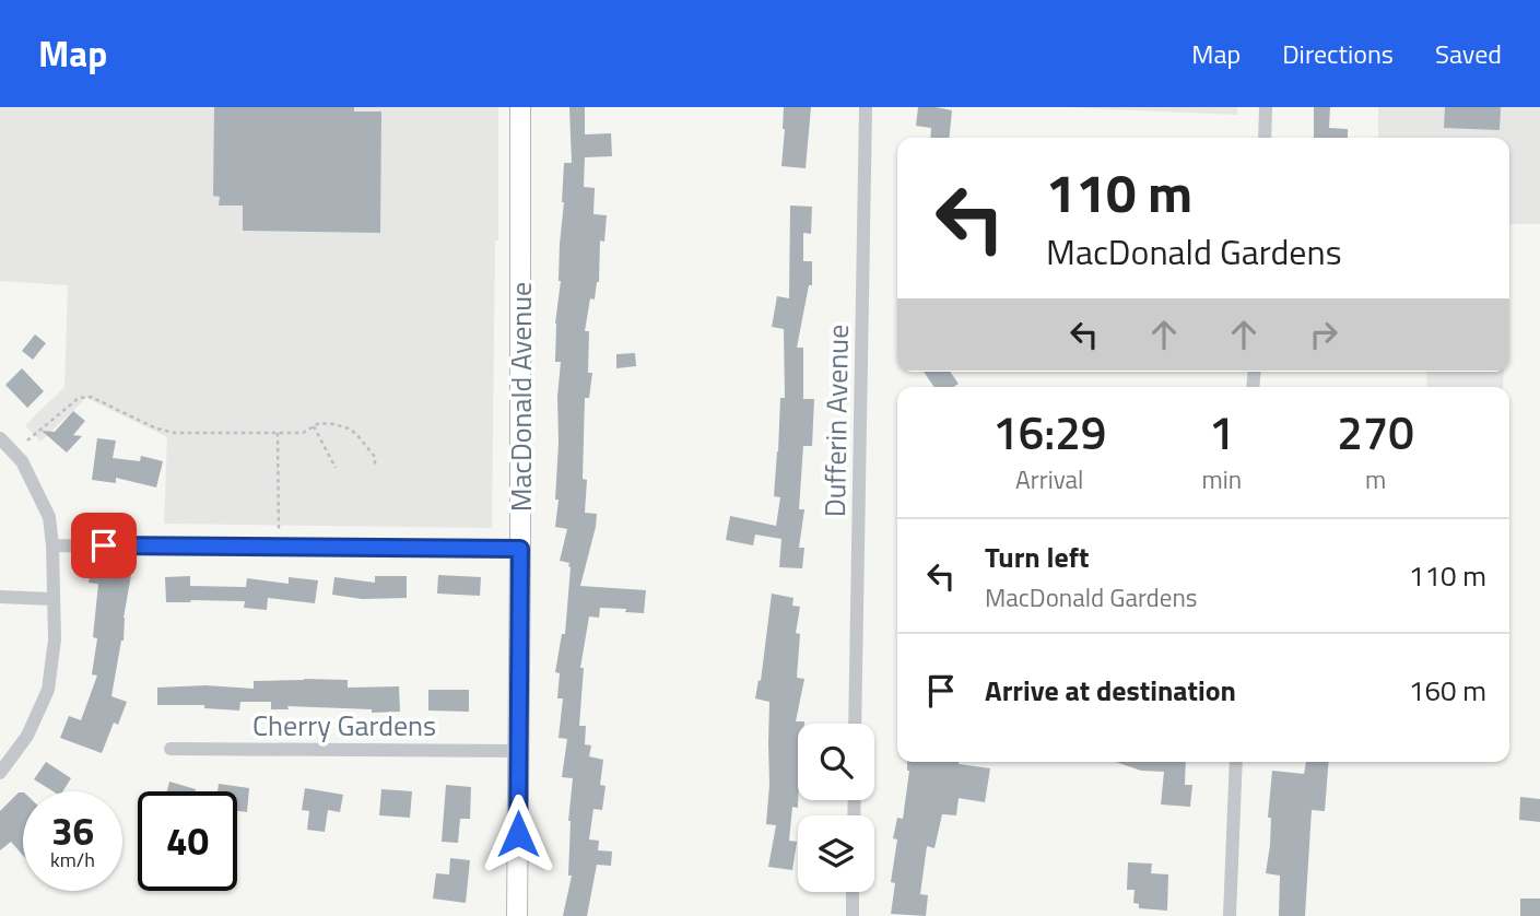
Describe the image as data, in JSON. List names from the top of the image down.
{
  "streets": {
    "street": ["MacDonald Avenue", "Dufferin Avenue", "Cherry Gardens"]
  },
  "crossings": [
    ["MacDonald Avenue", "Cherry Gardens"]
  ],
  "page": {
    "header": "Map",
    "nav": ["Map", "Directions", "Saved"],
    "turn": ["110 m", "MacDonald Gardens"],
    "eta": [
      "16:29",
      "Arrival",
      "1",
      "min",
      "270",
      "m"
    ],
    "list": [
      {
        "name": "Turn left",
        "note": "MacDonald Gardens",
        "value": "110 m"
      },
      {
        "name": "Arrive at destination",
        "value": "160 m"
      }
    ],
    "speed": "36 km/h",
    "limit": "40"
  }
}
